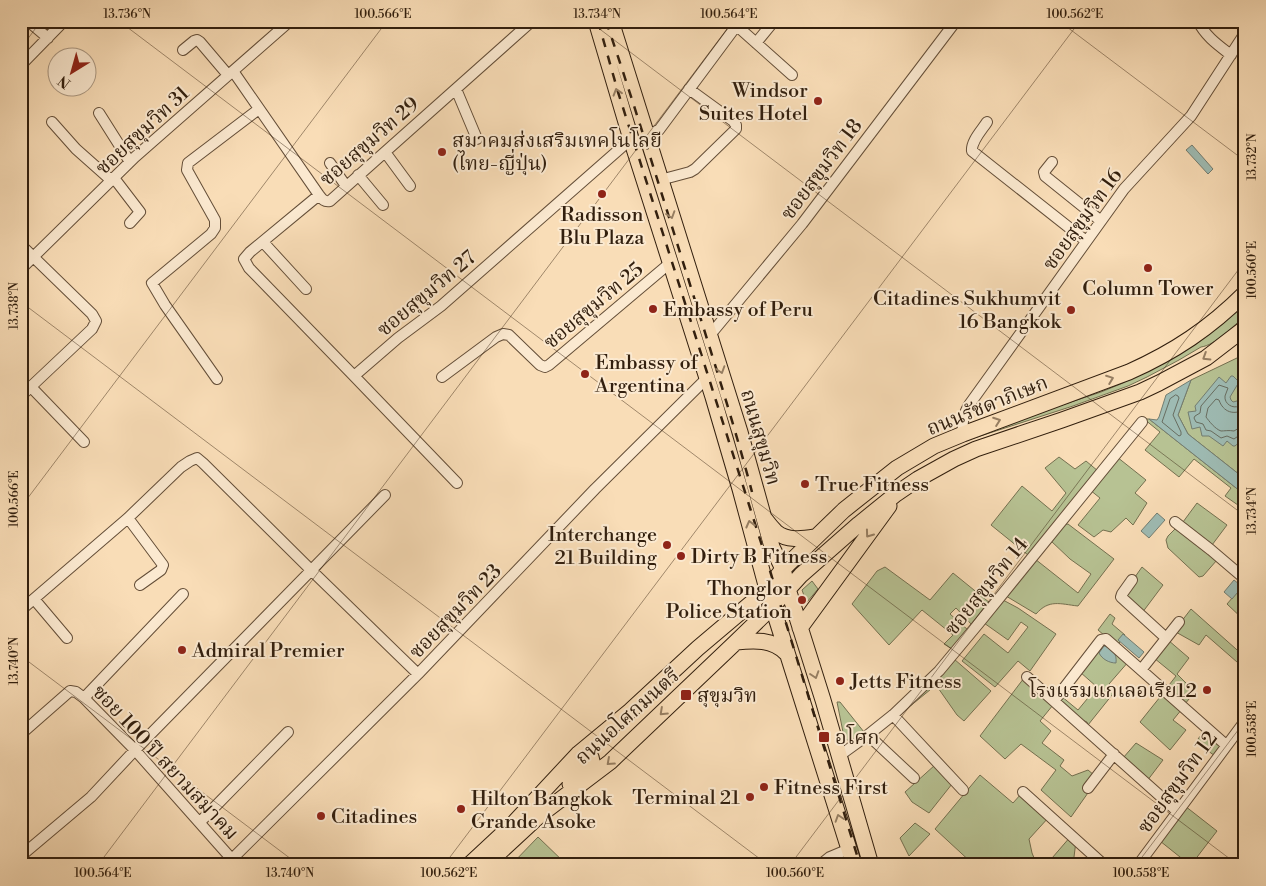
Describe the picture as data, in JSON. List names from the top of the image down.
{
  "streets": {
    "main road": ["ถนนรัชดาภิเษก", "ถนนสุขุมวิท", "ถนนอโศกมนตรี"],
    "street": [
      "ซอยสุขุมวิท 31",
      "ซอยสุขุมวิท 29",
      "ซอยสุขุมวิท 18",
      "ซอยสุขุมวิท 16",
      "ซอยสุขุมวิท 27",
      "ซอยสุขุมวิท 25",
      "ซอยสุขุมวิท 14",
      "ซอยสุขุมวิท 23",
      "ซอย 100 ปี สยามสมาคม",
      "ซอยสุขุมวิท 12"
    ]
  },
  "crossings": [
    ["ซอยสุขุมวิท 31", "ซอยสุขุมวิท 29"],
    ["ซอยสุขุมวิท 18", "ถนนสุขุมวิท"],
    ["ซอยสุขุมวิท 16", "ถนนรัชดาภิเษก"],
    ["ซอยสุขุมวิท 27", "ถนนสุขุมวิท"],
    ["ซอยสุขุมวิท 25", "ถนนสุขุมวิท"],
    ["ถนนรัชดาภิเษก", "ถนนสุขุมวิท"],
    ["ถนนรัชดาภิเษก", "ถนนอโศกมนตรี"],
    ["ถนนสุขุมวิท", "ซอยสุขุมวิท 14"],
    ["ถนนสุขุมวิท", "ซอยสุขุมวิท 23"],
    ["ถนนสุขุมวิท", "ถนนอโศกมนตรี"],
    ["ซอยสุขุมวิท 23", "ซอย 100 ปี สยามสมาคม"]
  ],
  "places": {
    "other": [
      "Windsor Suites Hotel",
      "สมาคมส่งเสริมเทคโนโลยี (ไทย-ญี่ปุ่น)",
      "Radisson Blu Plaza",
      "Column Tower",
      "Embassy of Peru",
      "Citadines Sukhumvit 16 Bangkok",
      "Embassy of Argentina",
      "True Fitness",
      "Interchange 21 Building",
      "Dirty B Fitness",
      "Thonglor Police Station",
      "Admiral Premier",
      "Jetts Fitness",
      "โรงแรมแกเลอเรีย12",
      "Fitness First",
      "Terminal 21",
      "Hilton Bangkok Grande Asoke",
      "Citadines"
    ],
    "transit": ["สุขุมวิท", "อโศก"]
  },
  "north": "bottom left",
  "coordinates": [
    "13.736°N",
    "100.566°E",
    "13.734°N",
    "100.564°E",
    "100.562°E",
    "13.732°N",
    "100.560°E",
    "13.738°N",
    "13.740°N",
    "100.558°E"
  ]
}
